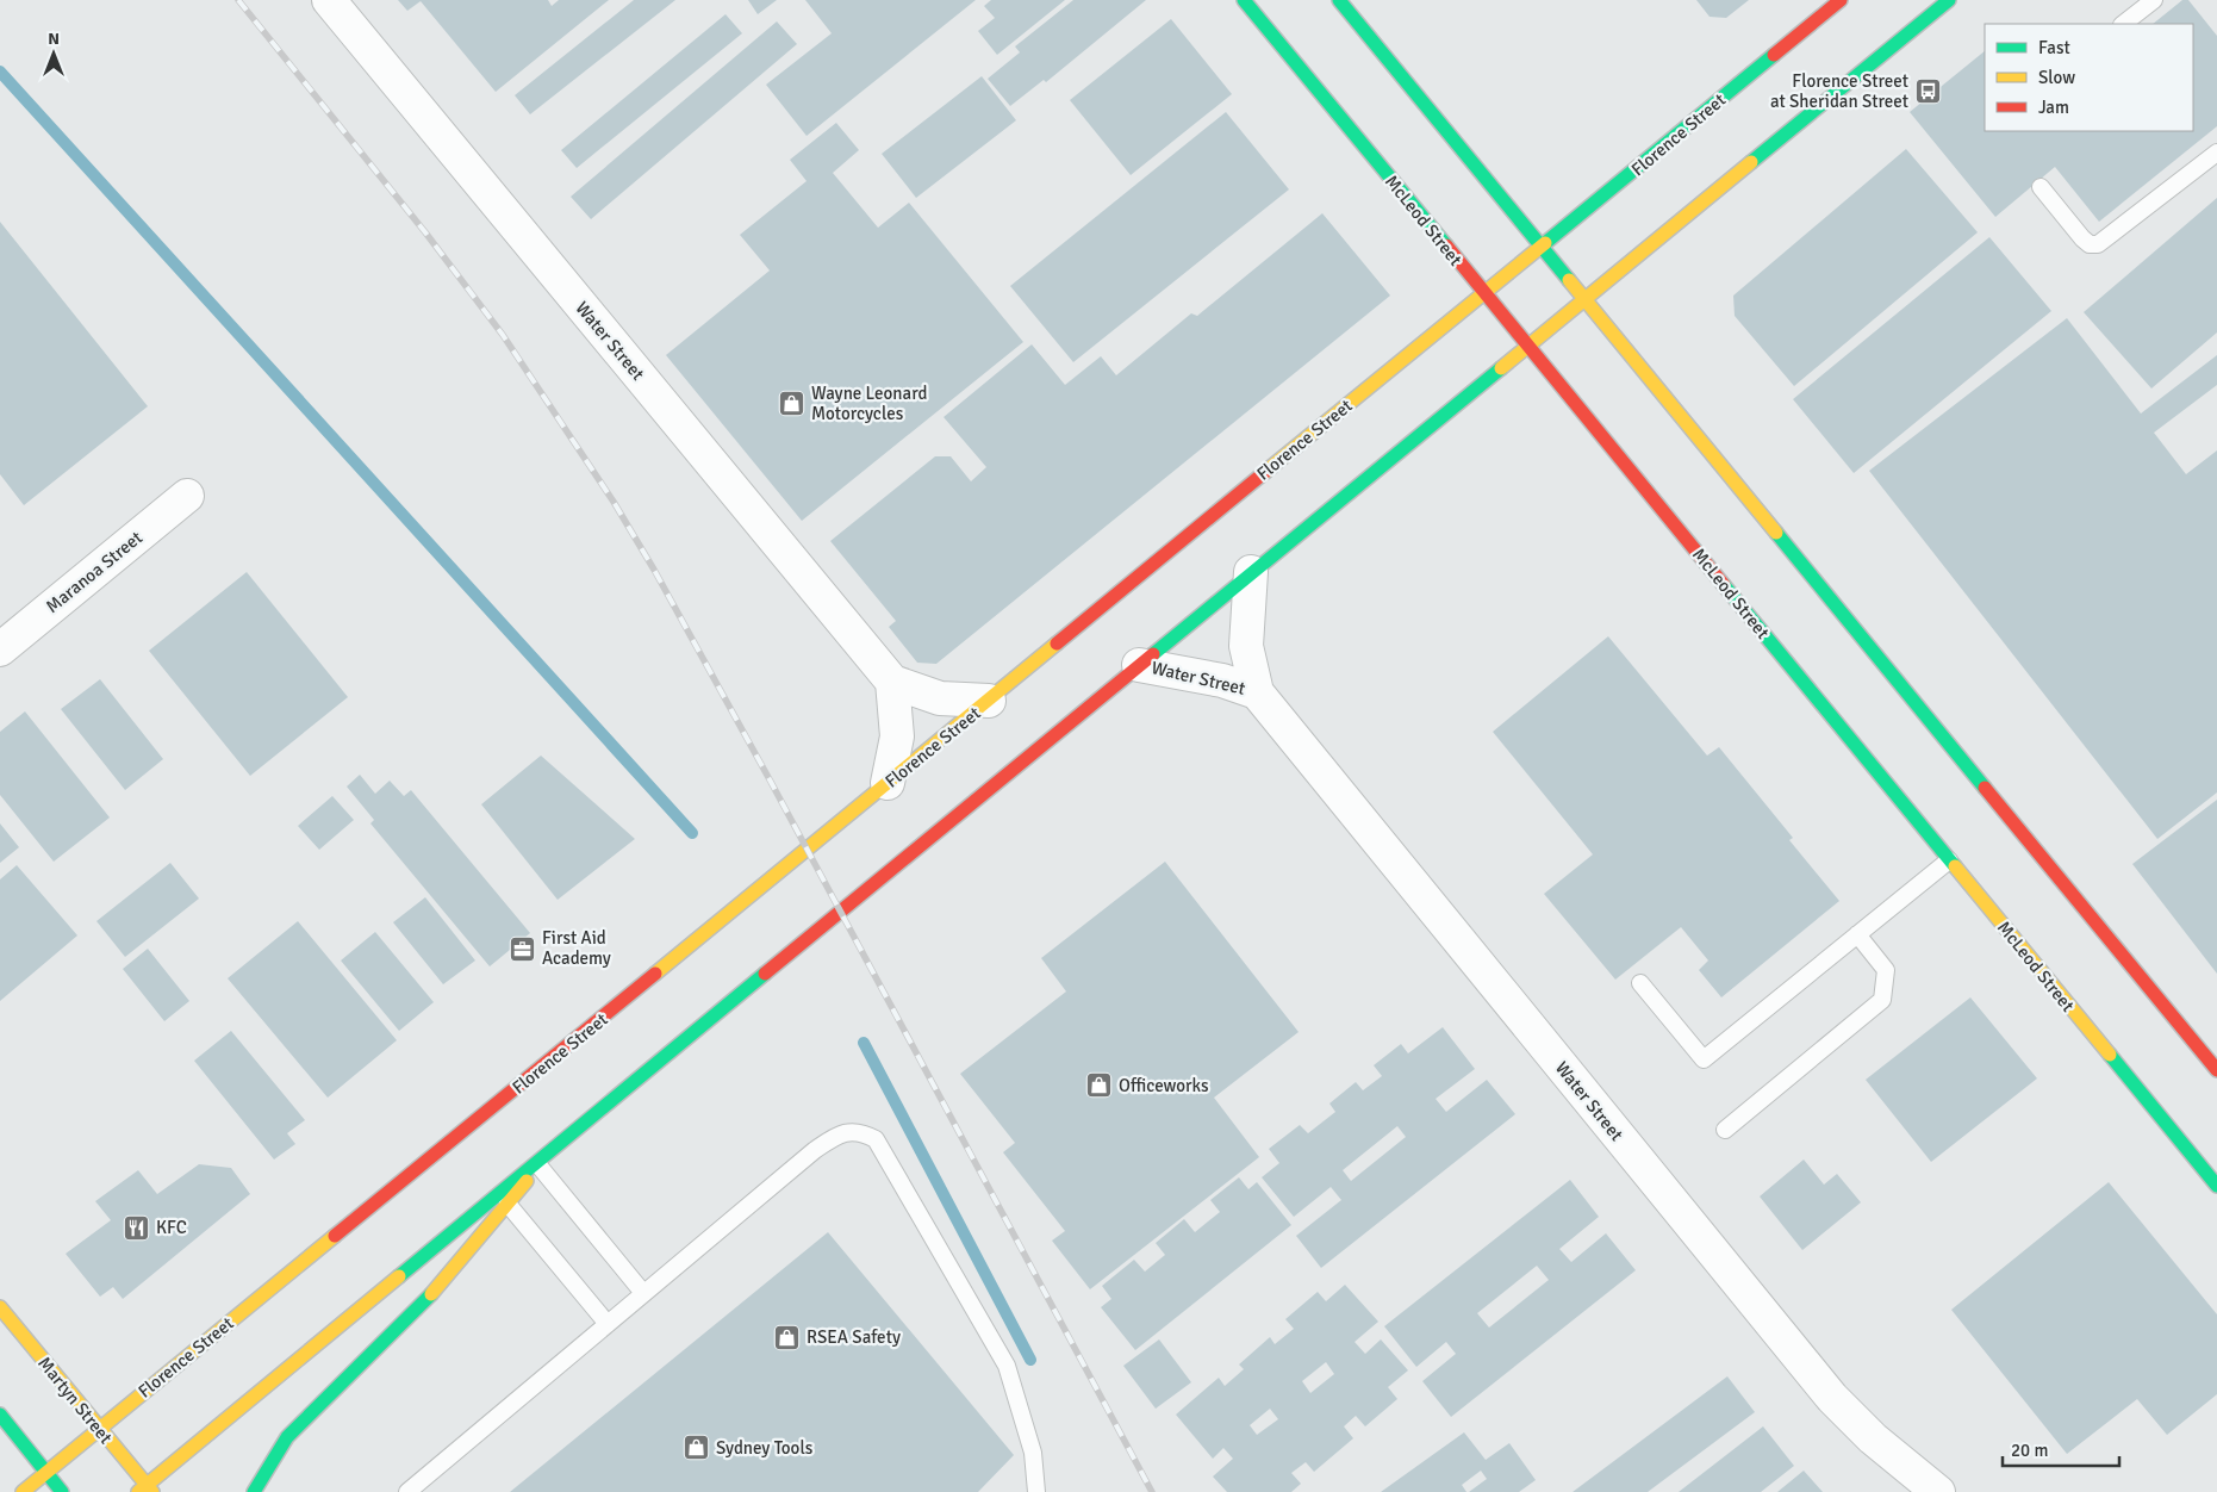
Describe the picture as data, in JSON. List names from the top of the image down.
{
  "streets": {
    "main road": ["Florence Street", "McLeod Street", "Martyn Street"],
    "street": ["Water Street", "Maranoa Street"]
  },
  "crossings": [
    ["Florence Street", "McLeod Street"],
    ["Florence Street", "Martyn Street"]
  ],
  "places": {
    "bus stop": ["Florence Street at Sheridan Street"],
    "shop": [
      "Wayne Leonard Motorcycles",
      "Officeworks",
      "RSEA Safety",
      "Sydney Tools"
    ],
    "office": ["First Aid Academy"],
    "restaurant": ["KFC"]
  },
  "legend": ["Fast", "Slow", "Jam"],
  "scale_bar": "20 m",
  "north": "top"
}
